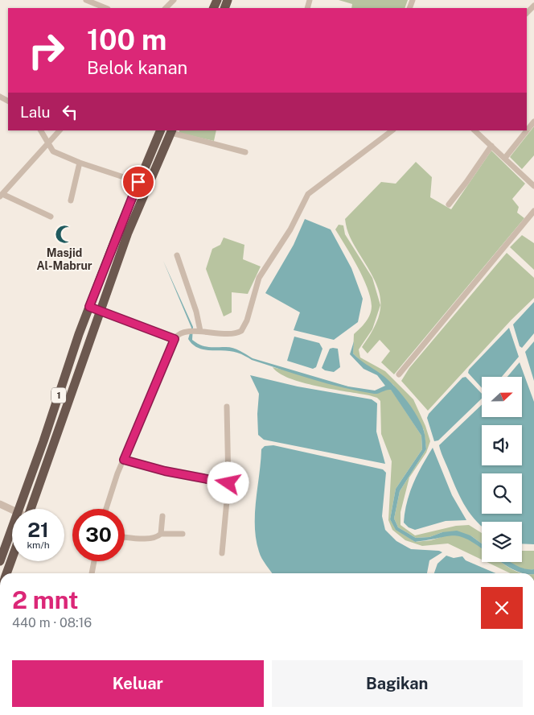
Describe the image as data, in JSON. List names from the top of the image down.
{
  "streets": {
    "highway": ["1"]
  },
  "places": {
    "mosque": ["Masjid Al-Mabrur"]
  },
  "north": "right",
  "page": {
    "turn": ["100 m", "Belok kanan"],
    "then": "Lalu",
    "speed": "21 km/h",
    "limit": "30",
    "heading": ["2 mnt", "440 m · 08:16"],
    "buttons": ["Keluar", "Bagikan"]
  }
}
